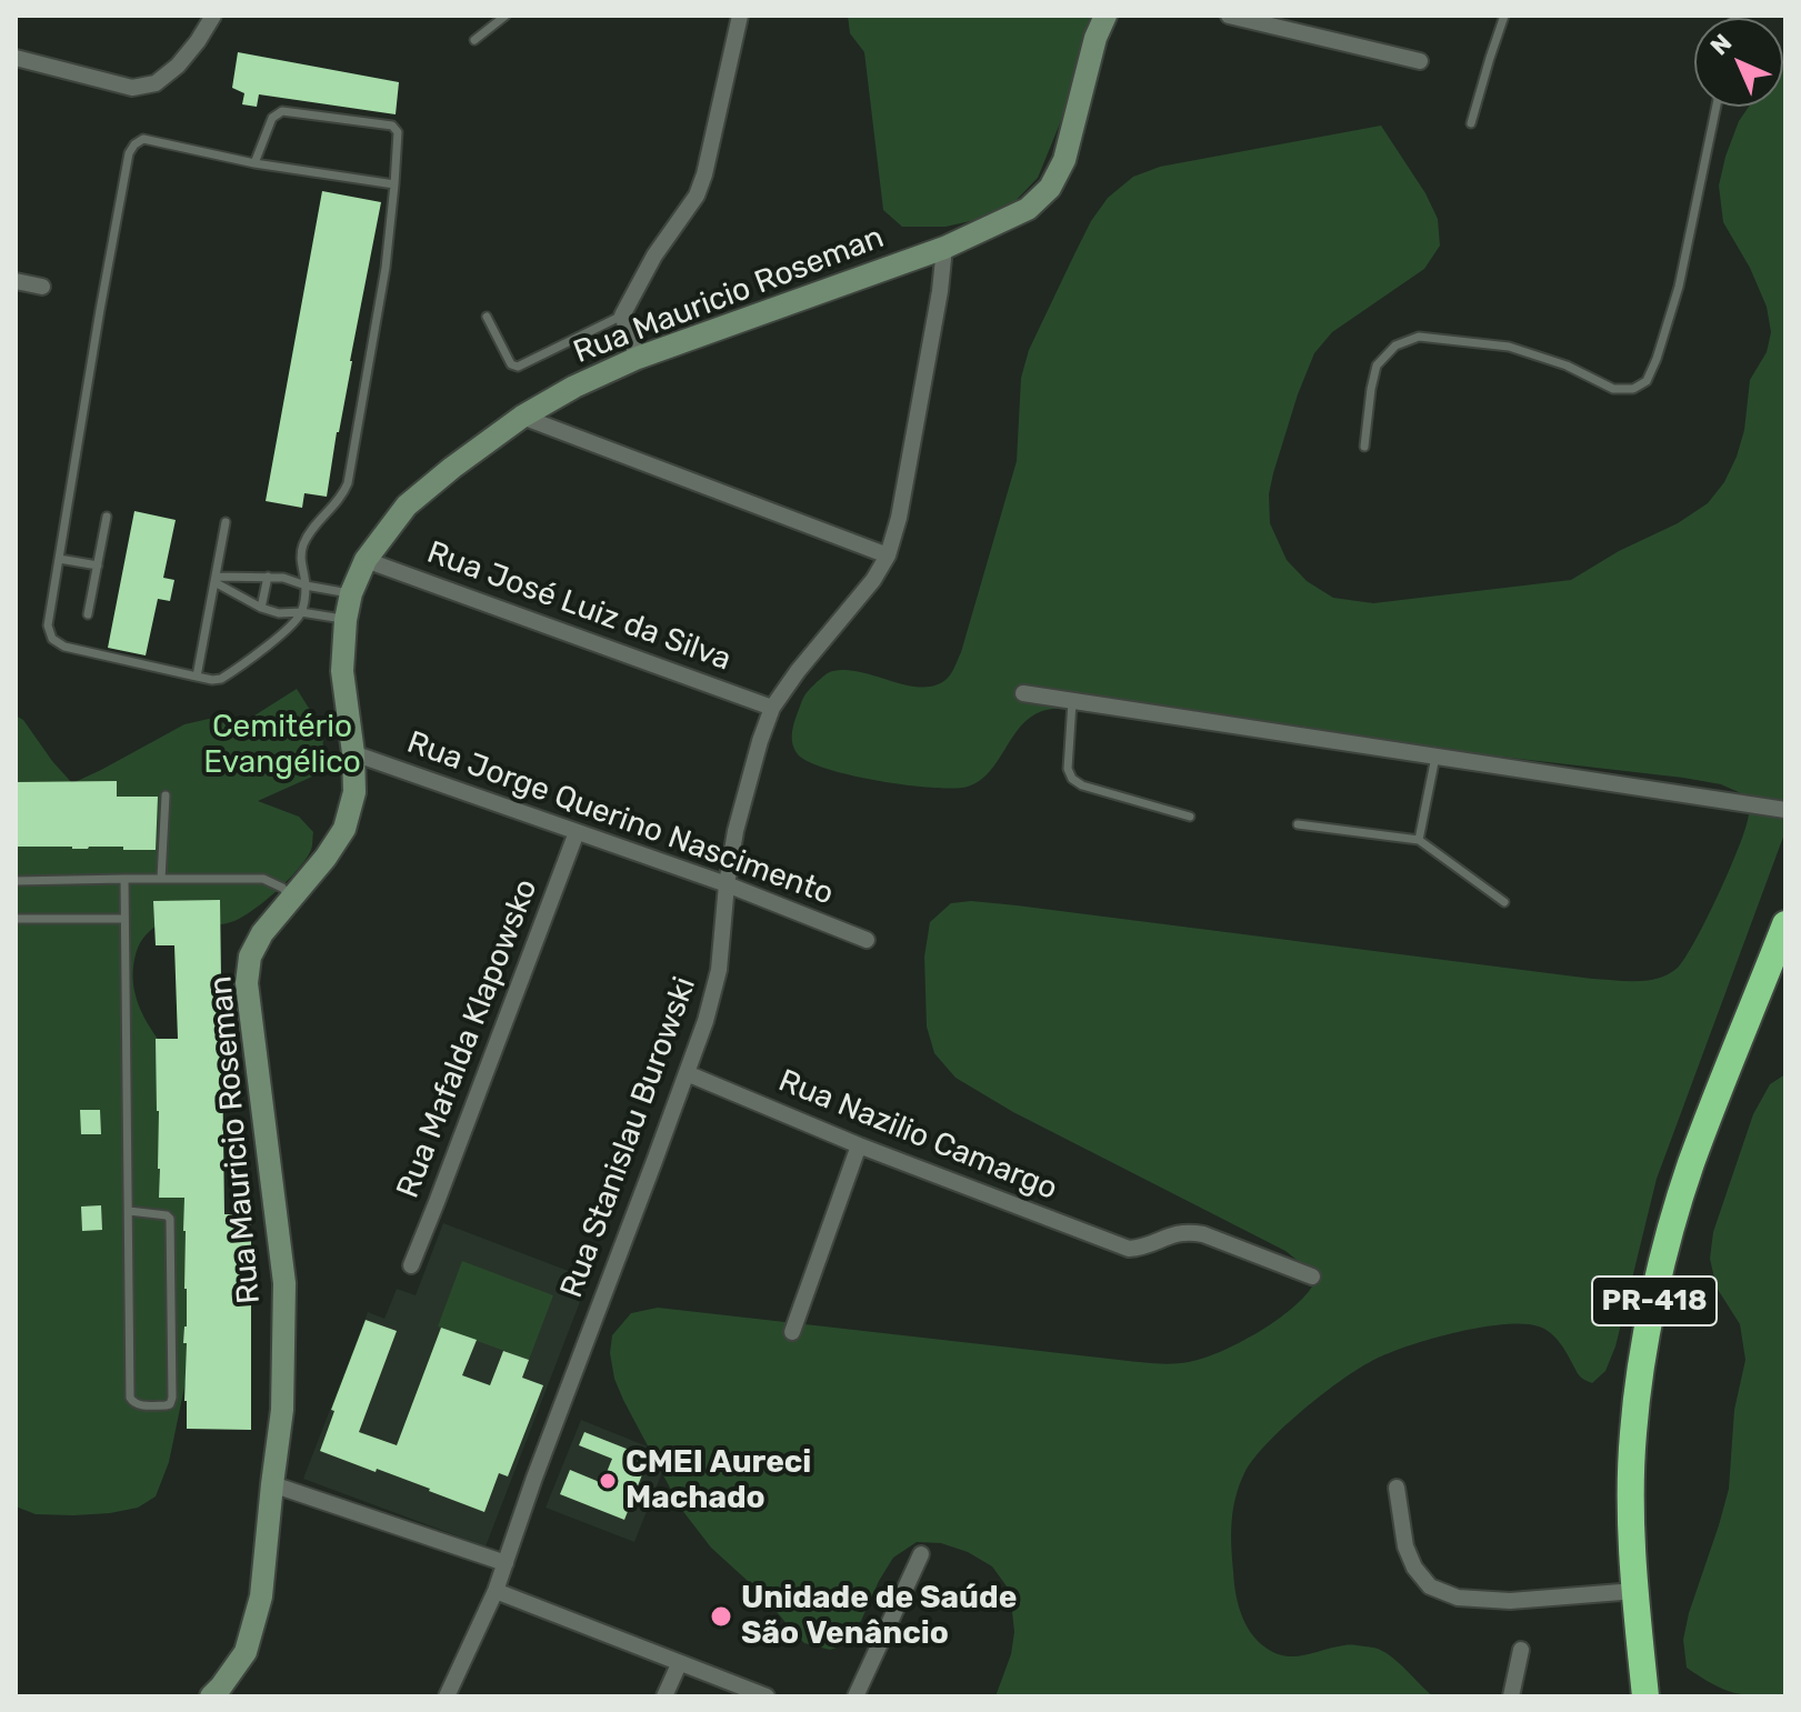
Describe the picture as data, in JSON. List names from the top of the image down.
{
  "streets": {
    "highway": ["PR-418"],
    "main road": ["Rua Mauricio Roseman"],
    "street": [
      "Rua José Luiz da Silva",
      "Rua Jorge Querino Nascimento",
      "Rua Mafalda Klapowsko",
      "Rua Nazilio Camargo",
      "Rua Stanislau Burowski"
    ]
  },
  "crossings": [
    ["Rua Mauricio Roseman", "Rua José Luiz da Silva"],
    ["Rua Mauricio Roseman", "Rua Jorge Querino Nascimento"],
    ["Rua Mauricio Roseman", "Rua Stanislau Burowski"],
    ["Rua José Luiz da Silva", "Rua Stanislau Burowski"],
    ["Rua Jorge Querino Nascimento", "Rua Mafalda Klapowsko"],
    ["Rua Jorge Querino Nascimento", "Rua Stanislau Burowski"],
    ["Rua Nazilio Camargo", "Rua Stanislau Burowski"]
  ],
  "parks": ["Cemitério Evangélico"],
  "places": ["CMEI Aureci Machado", "Unidade de Saúde São Venâncio"],
  "north": "top left"
}
